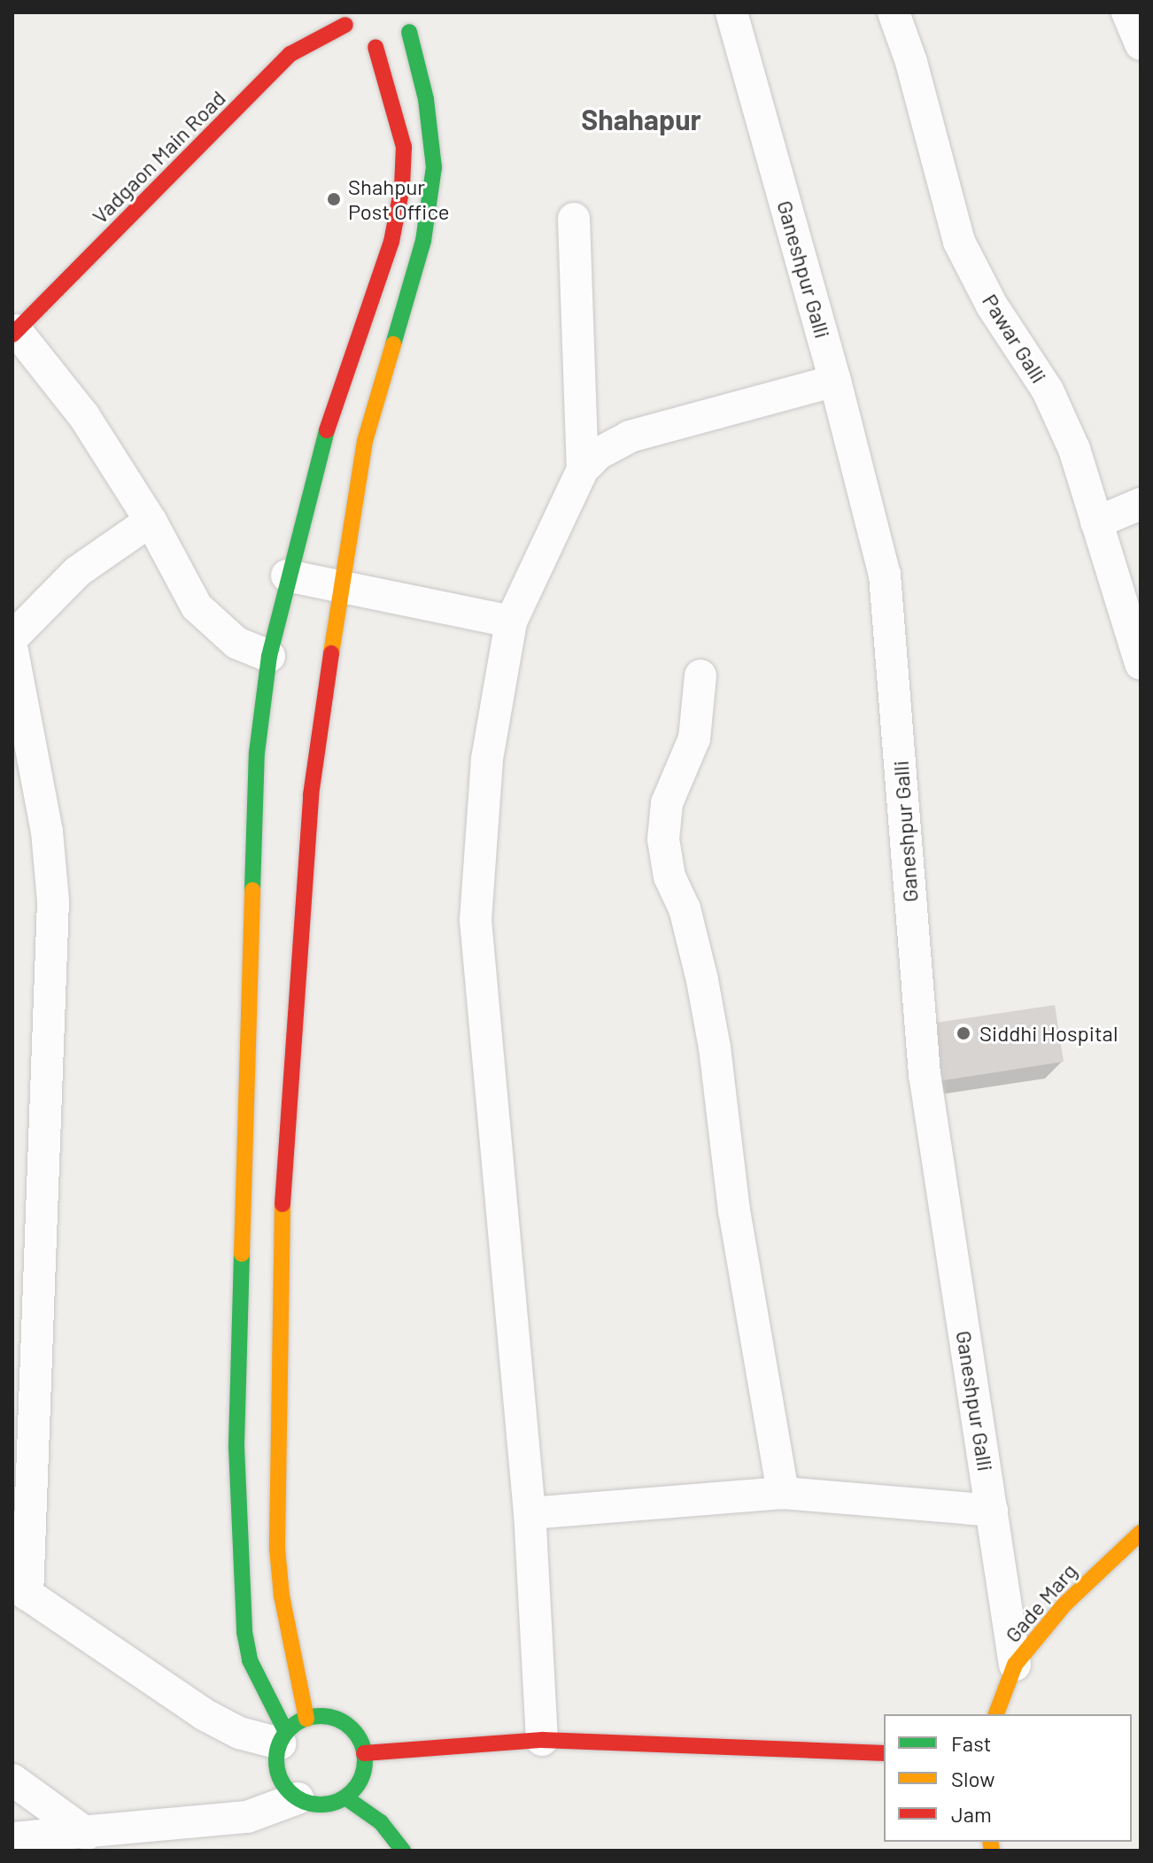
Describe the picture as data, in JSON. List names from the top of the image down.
{
  "streets": {
    "street": [
      "Vadgaon Main Road",
      "Ganeshpur Galli",
      "Pawar Galli",
      "Gade Marg"
    ]
  },
  "crossings": [
    ["Ganeshpur Galli", "Gade Marg"]
  ],
  "districts": ["Shahapur"],
  "places": ["Shahpur Post Office", "Siddhi Hospital"],
  "legend": ["Fast", "Slow", "Jam"]
}
